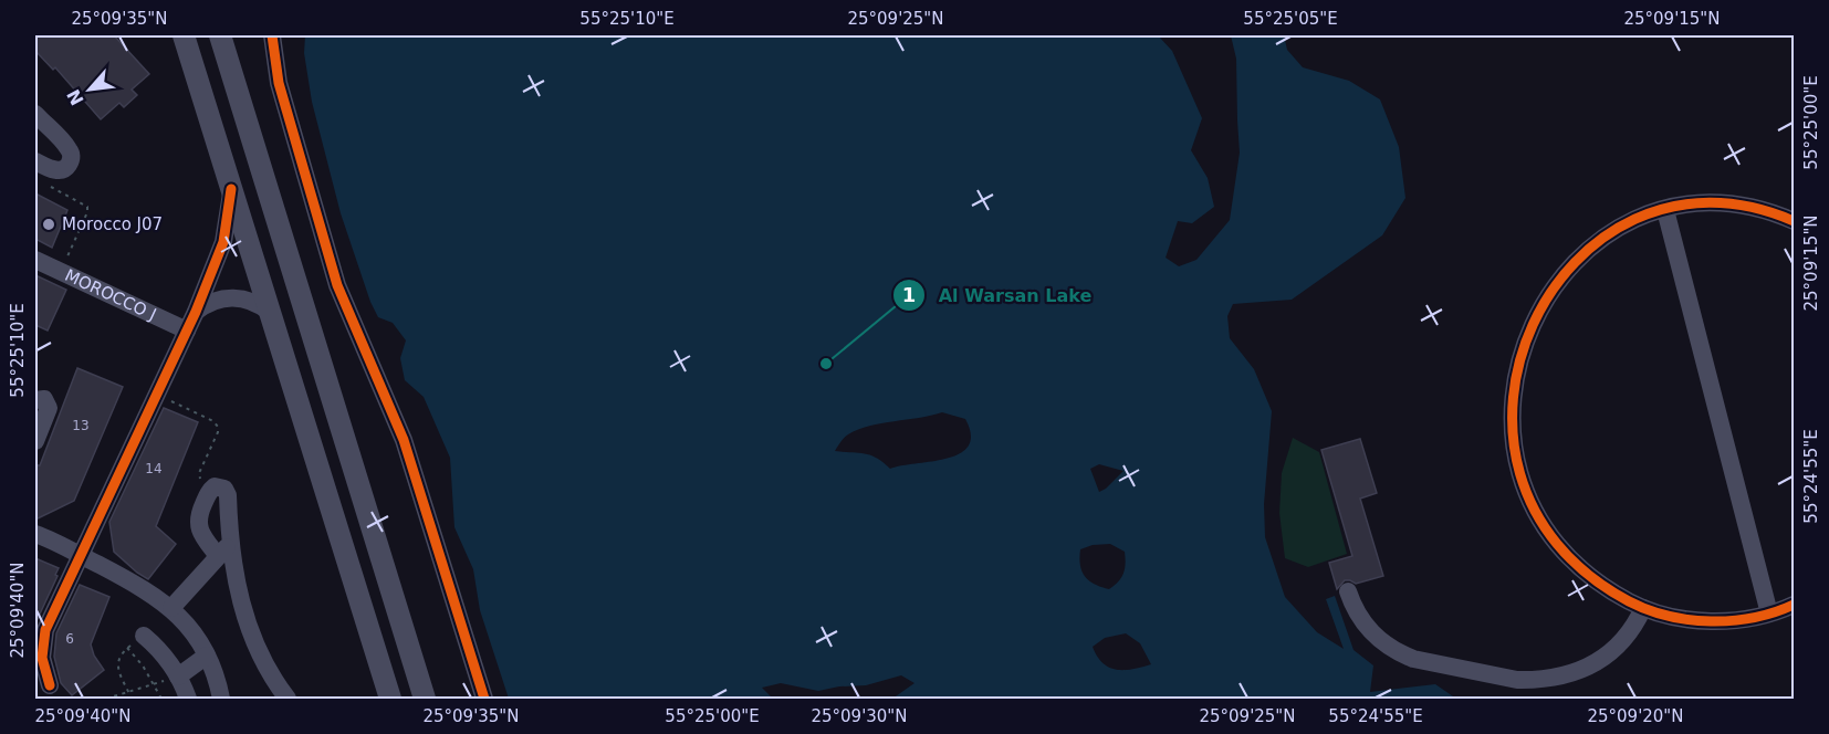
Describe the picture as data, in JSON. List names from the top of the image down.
{
  "streets": {
    "street": ["MOROCCO J"]
  },
  "places": ["Morocco J07", "Al Warsan Lake"],
  "house_numbers": ["13", "14", "6"],
  "north": "bottom left",
  "coordinates": [
    "25°09'35\"N",
    "55°25'10\"E",
    "25°09'25\"N",
    "55°25'05\"E",
    "25°09'15\"N",
    "55°25'00\"E",
    "55°24'55\"E",
    "25°09'40\"N",
    "25°09'30\"N",
    "25°09'20\"N"
  ]
}
